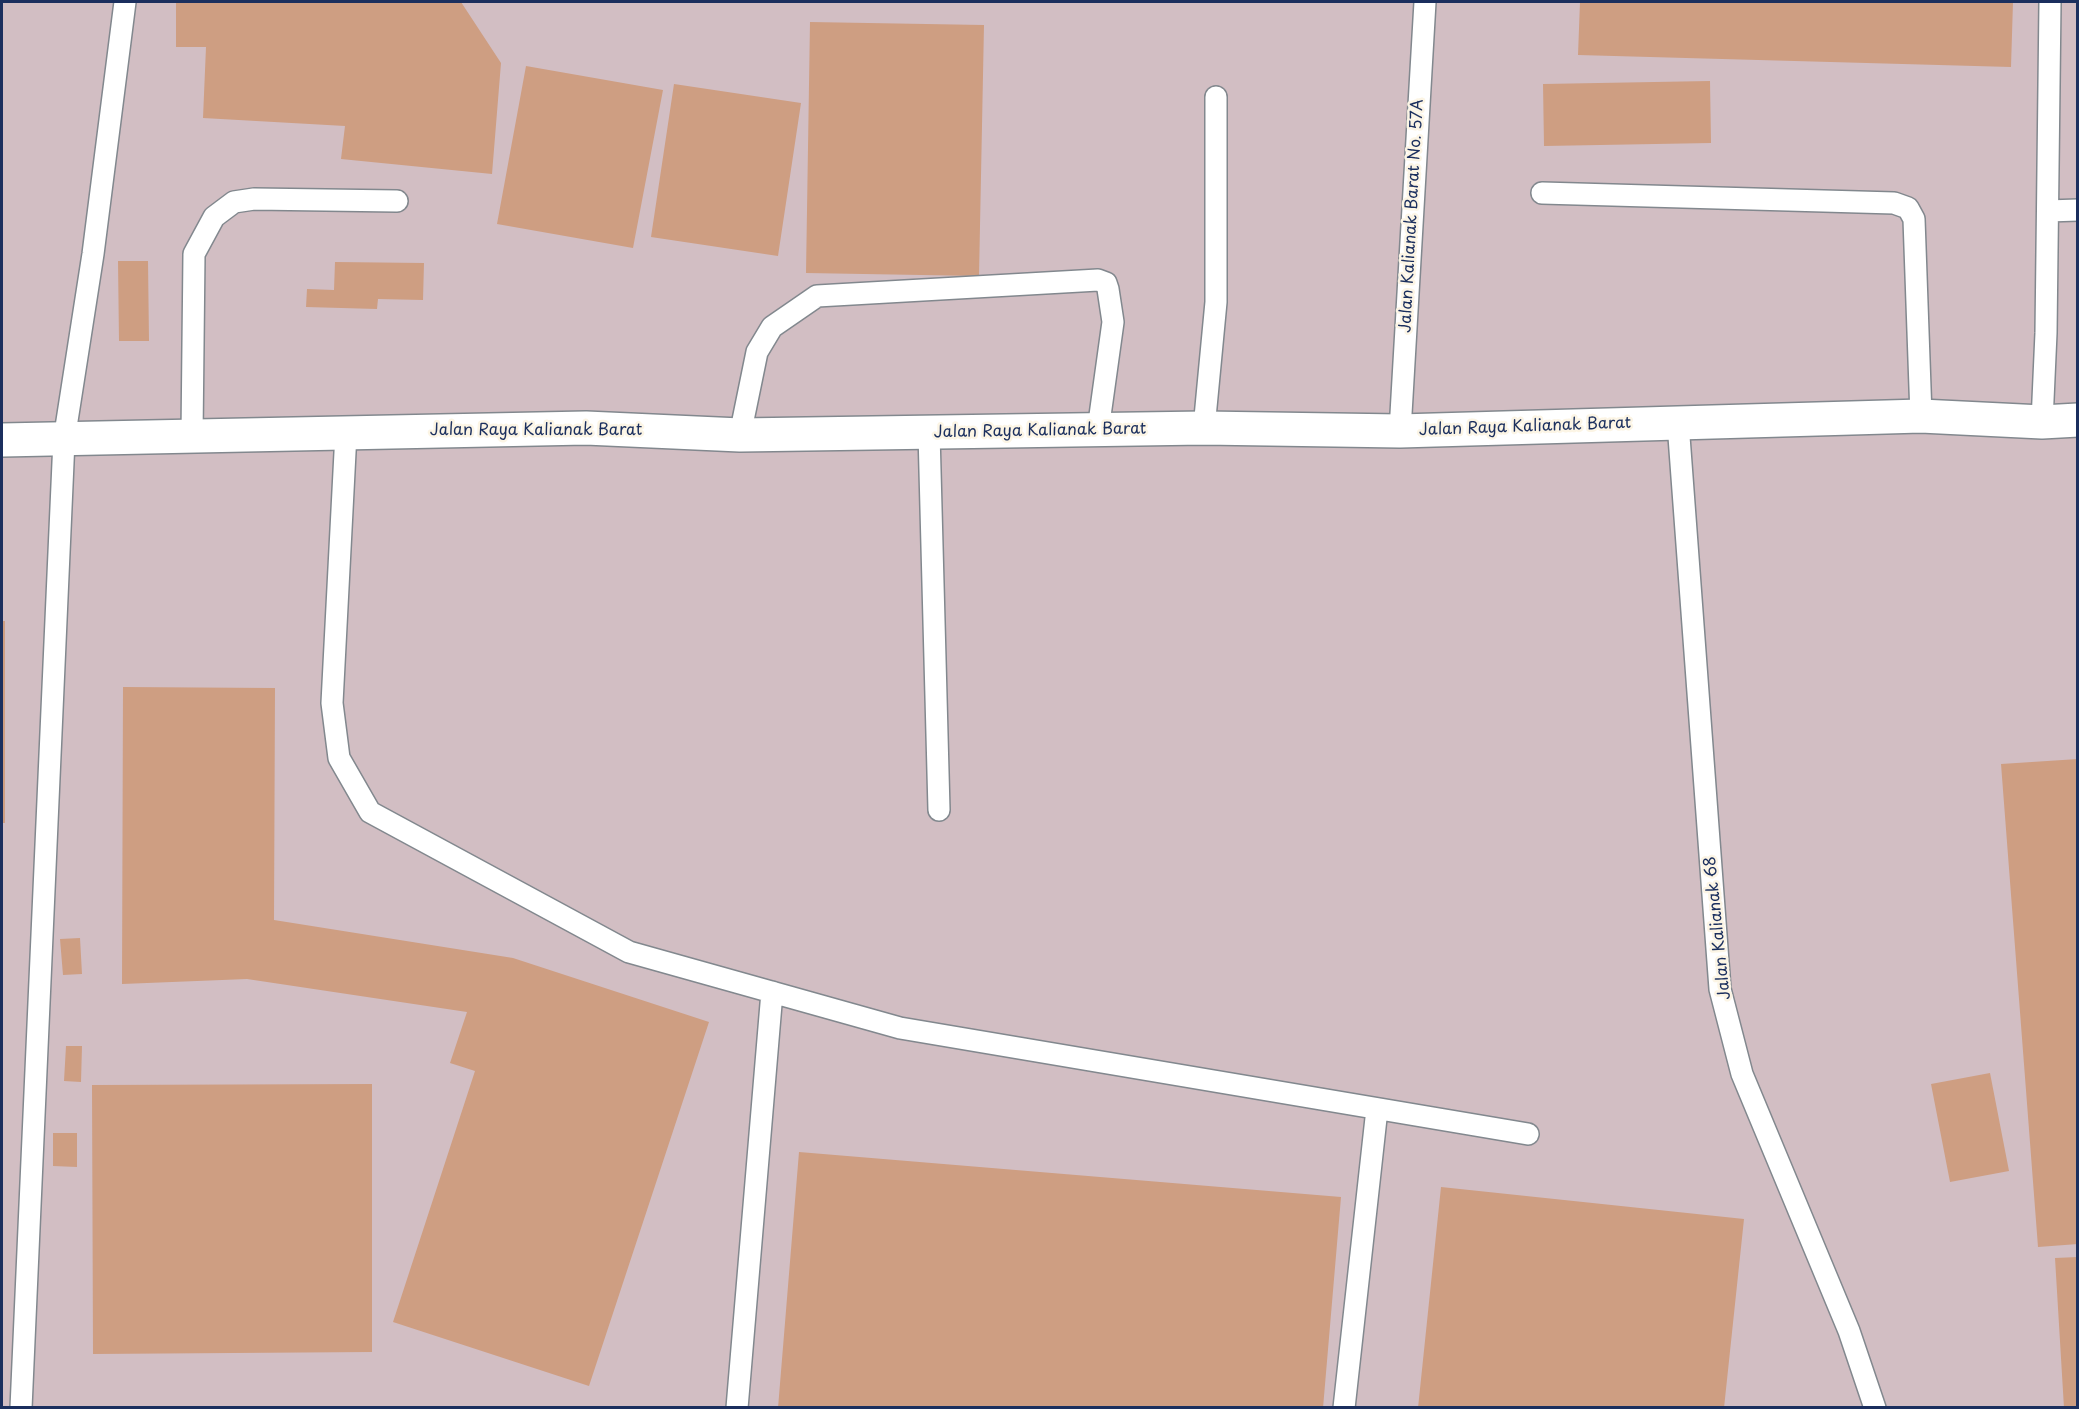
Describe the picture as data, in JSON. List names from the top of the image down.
{
  "streets": {
    "highway": ["Jalan Raya Kalianak Barat"],
    "lane": ["Jalan Kalianak Barat No. 57A", "Jalan Kalianak 68"]
  },
  "crossings": [
    ["Jalan Kalianak Barat No. 57A", "Jalan Raya Kalianak Barat"],
    ["Jalan Raya Kalianak Barat", "Jalan Kalianak 68"]
  ]
}
